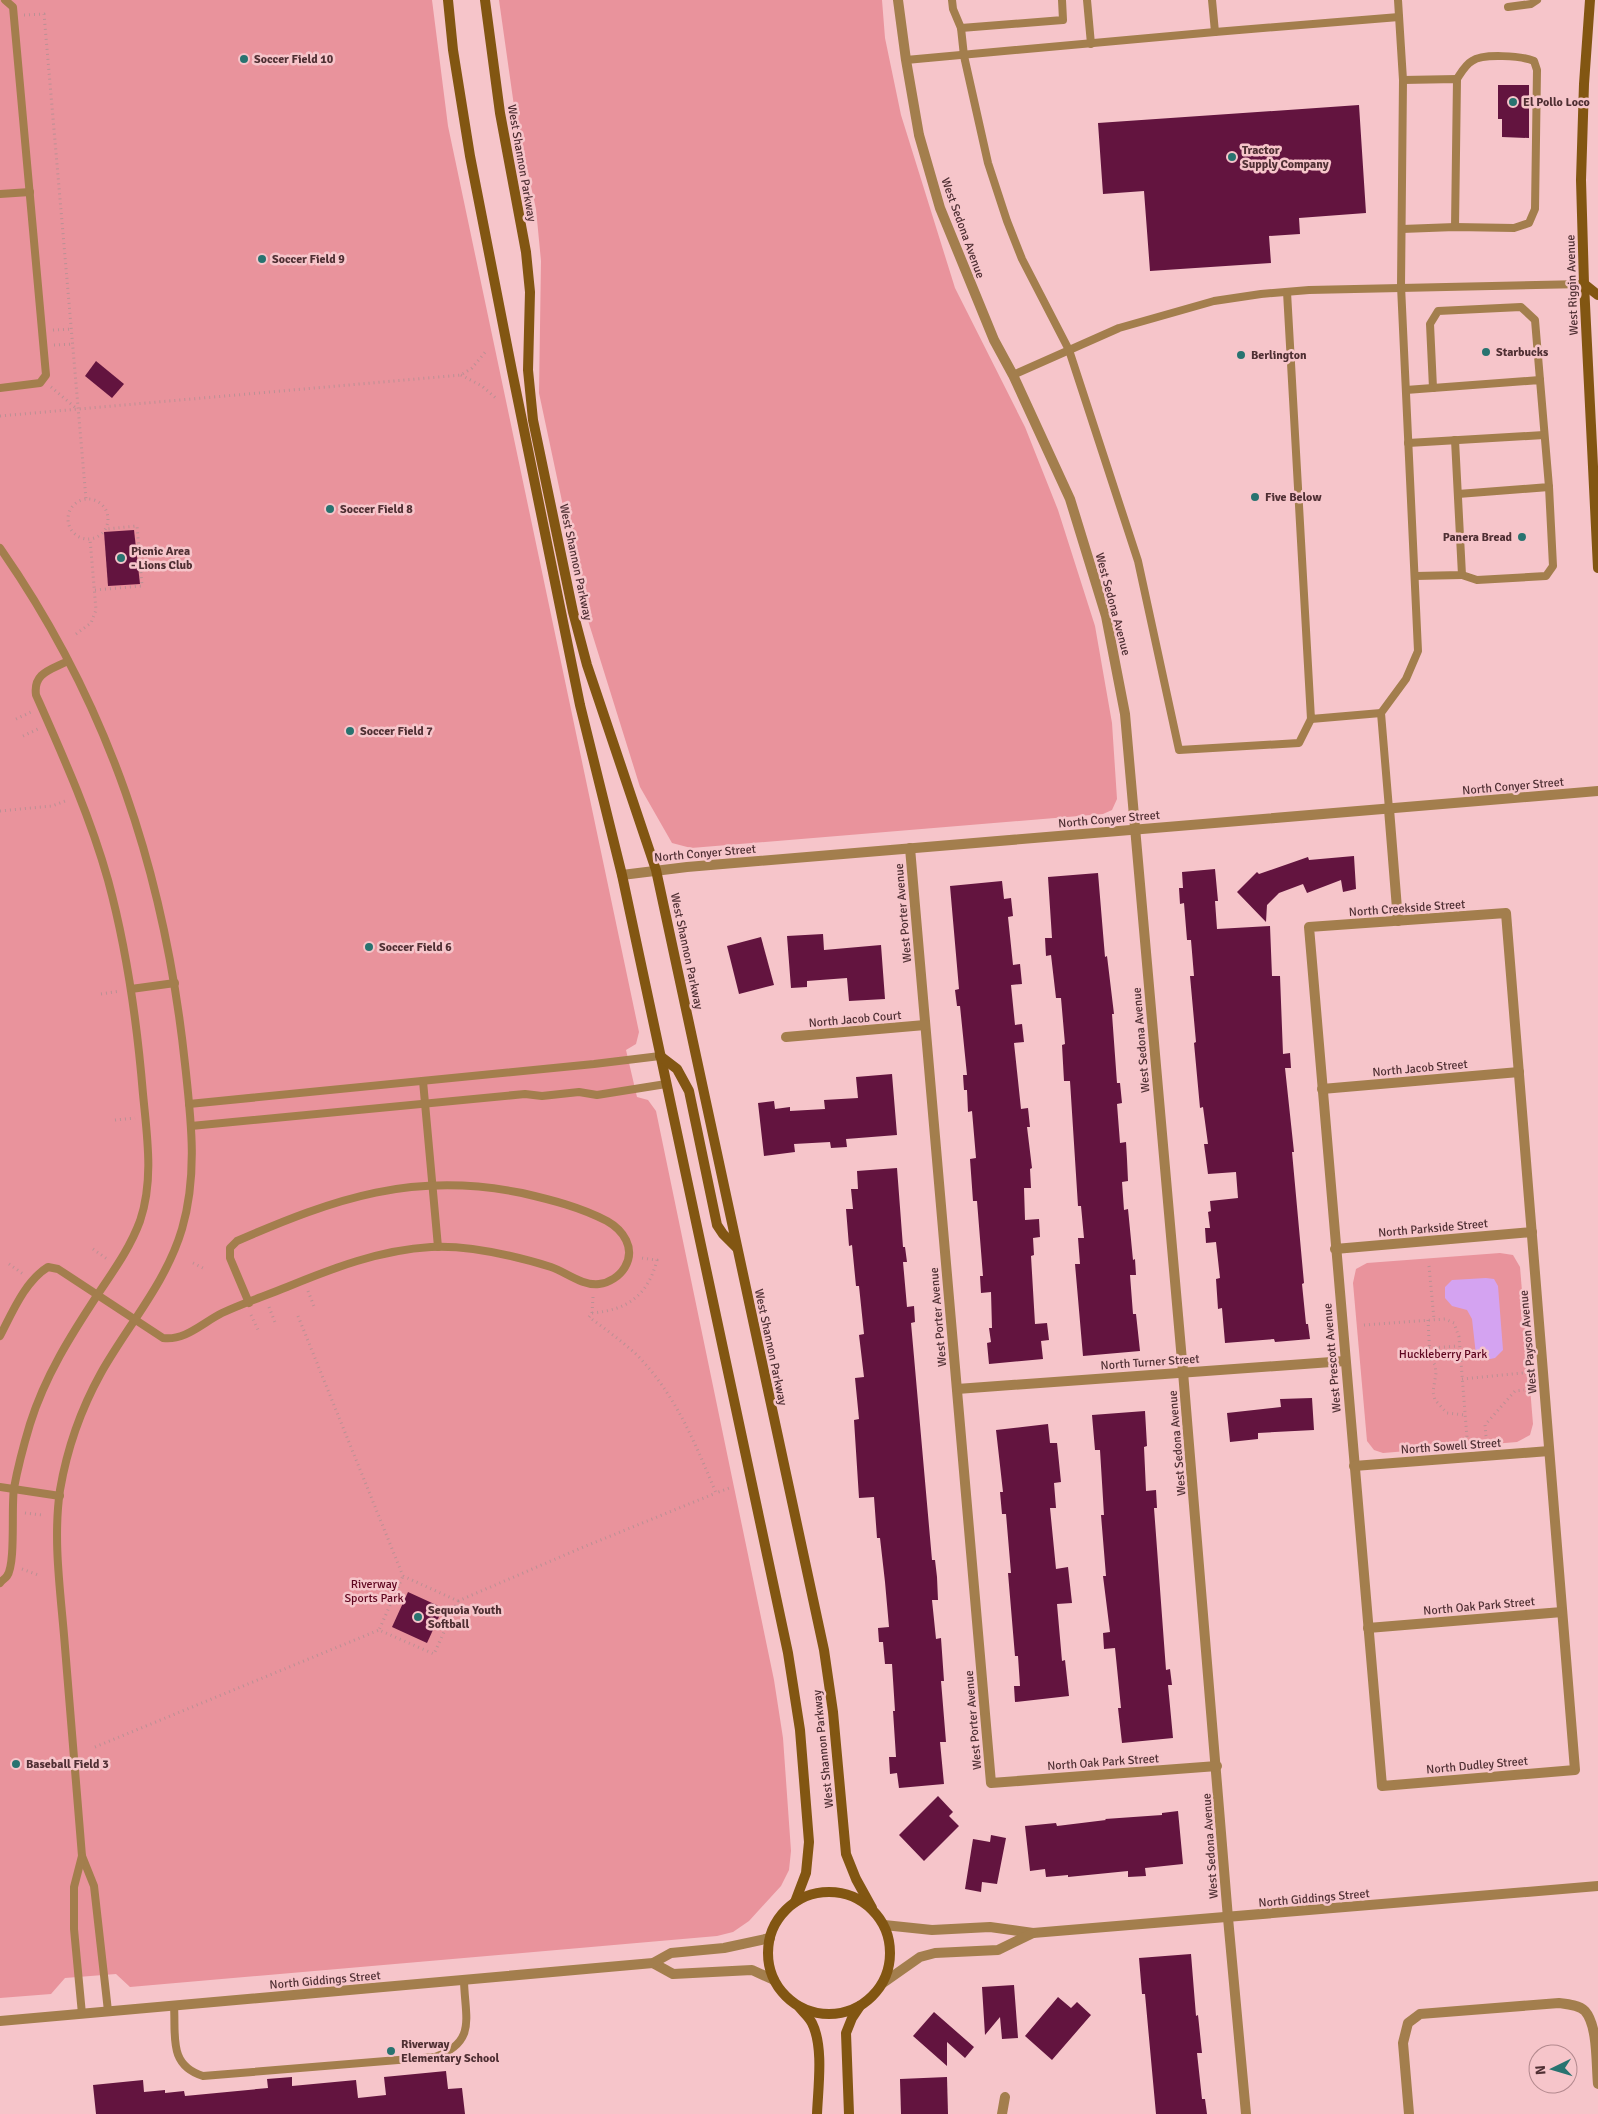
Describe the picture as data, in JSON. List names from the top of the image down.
{
  "streets": {
    "street": [
      "West Shannon Parkway",
      "West Sedona Avenue",
      "West Riggin Avenue",
      "North Conyer Street",
      "North Creekside Street",
      "West Porter Avenue",
      "North Jacob Court",
      "North Jacob Street",
      "North Parkside Street",
      "West Payson Avenue",
      "West Prescott Avenue",
      "North Turner Street",
      "North Sowell Street",
      "North Oak Park Street",
      "North Dudley Street",
      "North Giddings Street"
    ]
  },
  "crossings": [
    ["West Shannon Parkway", "North Conyer Street"],
    ["West Shannon Parkway", "North Giddings Street"],
    ["West Sedona Avenue", "North Conyer Street"],
    ["West Sedona Avenue", "North Turner Street"],
    ["West Sedona Avenue", "North Oak Park Street"],
    ["West Sedona Avenue", "North Giddings Street"],
    ["North Conyer Street", "West Porter Avenue"],
    ["North Creekside Street", "West Payson Avenue"],
    ["North Creekside Street", "West Prescott Avenue"],
    ["West Porter Avenue", "North Jacob Court"],
    ["West Porter Avenue", "North Turner Street"],
    ["West Porter Avenue", "North Oak Park Street"],
    ["North Jacob Street", "West Payson Avenue"],
    ["North Jacob Street", "West Prescott Avenue"],
    ["North Parkside Street", "West Payson Avenue"],
    ["North Parkside Street", "West Prescott Avenue"],
    ["West Payson Avenue", "North Sowell Street"],
    ["West Payson Avenue", "North Oak Park Street"],
    ["West Payson Avenue", "North Dudley Street"],
    ["West Prescott Avenue", "North Turner Street"],
    ["West Prescott Avenue", "North Sowell Street"],
    ["West Prescott Avenue", "North Oak Park Street"],
    ["West Prescott Avenue", "North Dudley Street"]
  ],
  "parks": ["Huckleberry Park", "Riverway Sports Park"],
  "places": [
    "Soccer Field 10",
    "El Pollo Loco",
    "Tractor Supply Company",
    "Soccer Field 9",
    "Starbucks",
    "Berlington",
    "Five Below",
    "Soccer Field 8",
    "Panera Bread",
    "Picnic Area - Lions Club",
    "Soccer Field 7",
    "Soccer Field 6",
    "Sequoia Youth Softball",
    "Baseball Field 3",
    "Riverway Elementary School"
  ],
  "north": "left"
}
